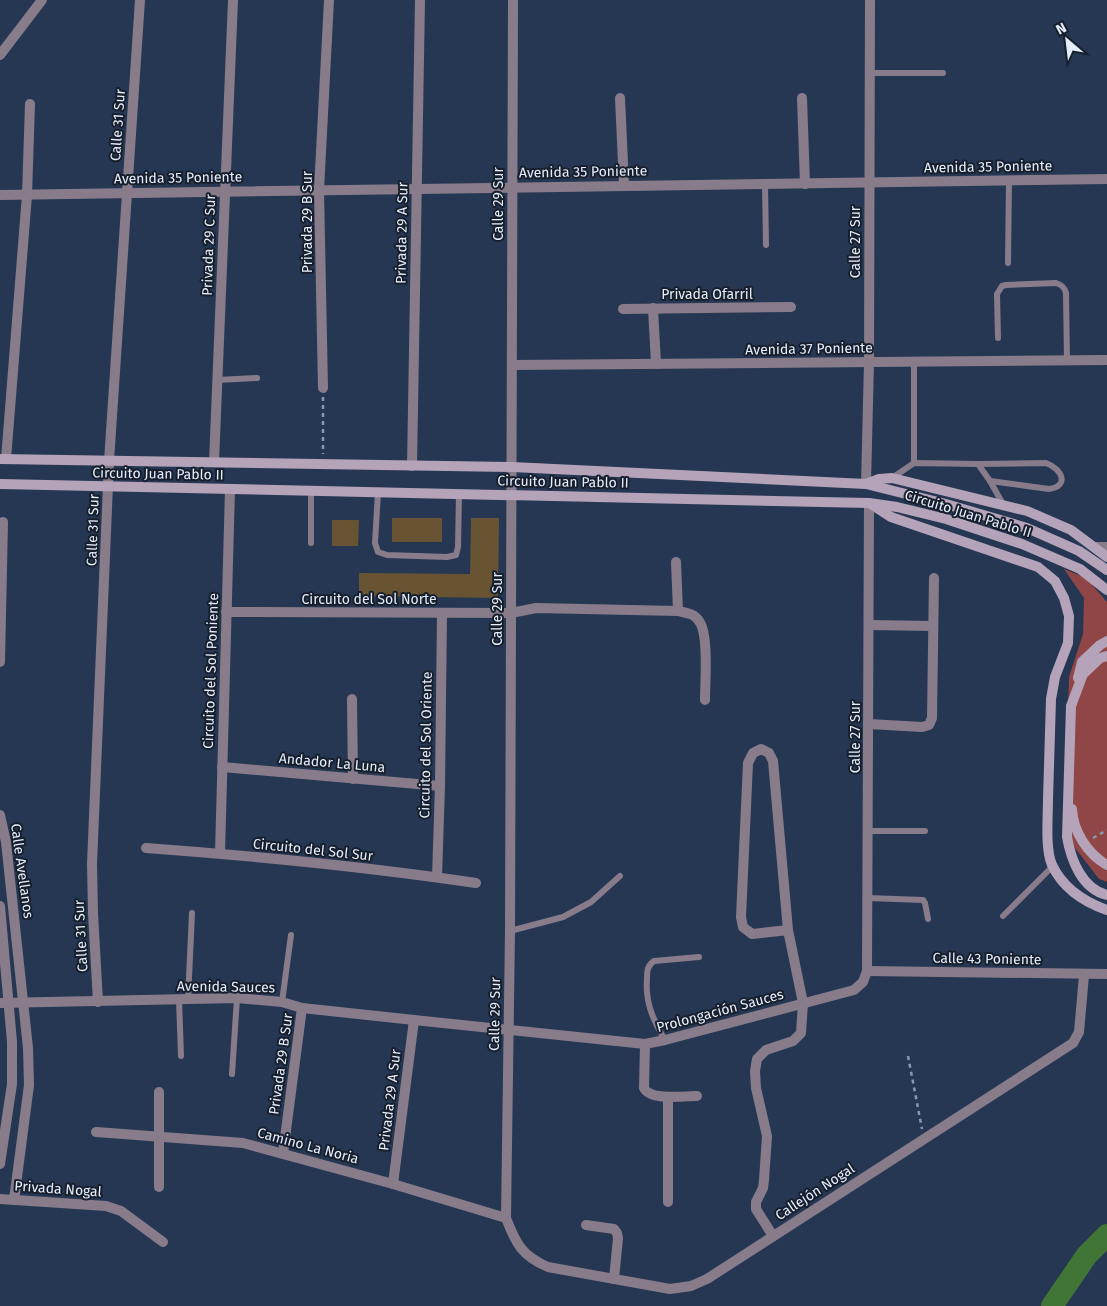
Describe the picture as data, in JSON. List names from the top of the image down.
{
  "streets": {
    "main road": ["Circuito Juan Pablo II"],
    "street": [
      "Calle 31 Sur",
      "Avenida 35 Poniente",
      "Calle 29 Sur",
      "Privada 29 B Sur",
      "Privada 29 A Sur",
      "Calle 27 Sur",
      "Privada 29 C Sur",
      "Privada Ofarril",
      "Avenida 37 Poniente",
      "Circuito del Sol Norte",
      "Circuito del Sol Poniente",
      "Circuito del Sol Oriente",
      "Andador La Luna",
      "Circuito del Sol Sur",
      "Calle Avellanos",
      "Calle 43 Poniente",
      "Avenida Sauces",
      "Prolongación Sauces",
      "Camino La Noria",
      "Privada Nogal",
      "Callejón Nogal"
    ]
  },
  "crossings": [
    ["Calle 31 Sur", "Avenida 35 Poniente"],
    ["Calle 31 Sur", "Circuito Juan Pablo II"],
    ["Calle 31 Sur", "Avenida Sauces"],
    ["Avenida 35 Poniente", "Calle 29 Sur"],
    ["Avenida 35 Poniente", "Privada 29 B Sur"],
    ["Avenida 35 Poniente", "Privada 29 A Sur"],
    ["Avenida 35 Poniente", "Calle 27 Sur"],
    ["Avenida 35 Poniente", "Privada 29 C Sur"],
    ["Calle 29 Sur", "Avenida 37 Poniente"],
    ["Calle 29 Sur", "Circuito Juan Pablo II"],
    ["Calle 29 Sur", "Circuito del Sol Norte"],
    ["Calle 29 Sur", "Avenida Sauces"],
    ["Calle 29 Sur", "Prolongación Sauces"],
    ["Calle 29 Sur", "Camino La Noria"],
    ["Calle 29 Sur", "Callejón Nogal"],
    ["Privada 29 B Sur", "Avenida Sauces"],
    ["Privada 29 B Sur", "Camino La Noria"],
    ["Privada 29 A Sur", "Circuito Juan Pablo II"],
    ["Privada 29 A Sur", "Avenida Sauces"],
    ["Privada 29 A Sur", "Camino La Noria"],
    ["Calle 27 Sur", "Avenida 37 Poniente"],
    ["Calle 27 Sur", "Circuito Juan Pablo II"],
    ["Calle 27 Sur", "Calle 43 Poniente"],
    ["Calle 27 Sur", "Prolongación Sauces"],
    ["Privada 29 C Sur", "Circuito Juan Pablo II"],
    ["Circuito Juan Pablo II", "Circuito del Sol Poniente"],
    ["Circuito del Sol Norte", "Circuito del Sol Poniente"],
    ["Circuito del Sol Norte", "Circuito del Sol Oriente"],
    ["Circuito del Sol Poniente", "Andador La Luna"],
    ["Circuito del Sol Poniente", "Circuito del Sol Sur"],
    ["Circuito del Sol Oriente", "Andador La Luna"],
    ["Circuito del Sol Oriente", "Circuito del Sol Sur"],
    ["Calle Avellanos", "Avenida Sauces"],
    ["Calle Avellanos", "Privada Nogal"],
    ["Calle 43 Poniente", "Prolongación Sauces"],
    ["Calle 43 Poniente", "Callejón Nogal"],
    ["Avenida Sauces", "Prolongación Sauces"],
    ["Camino La Noria", "Callejón Nogal"]
  ],
  "north": "top left"
}
